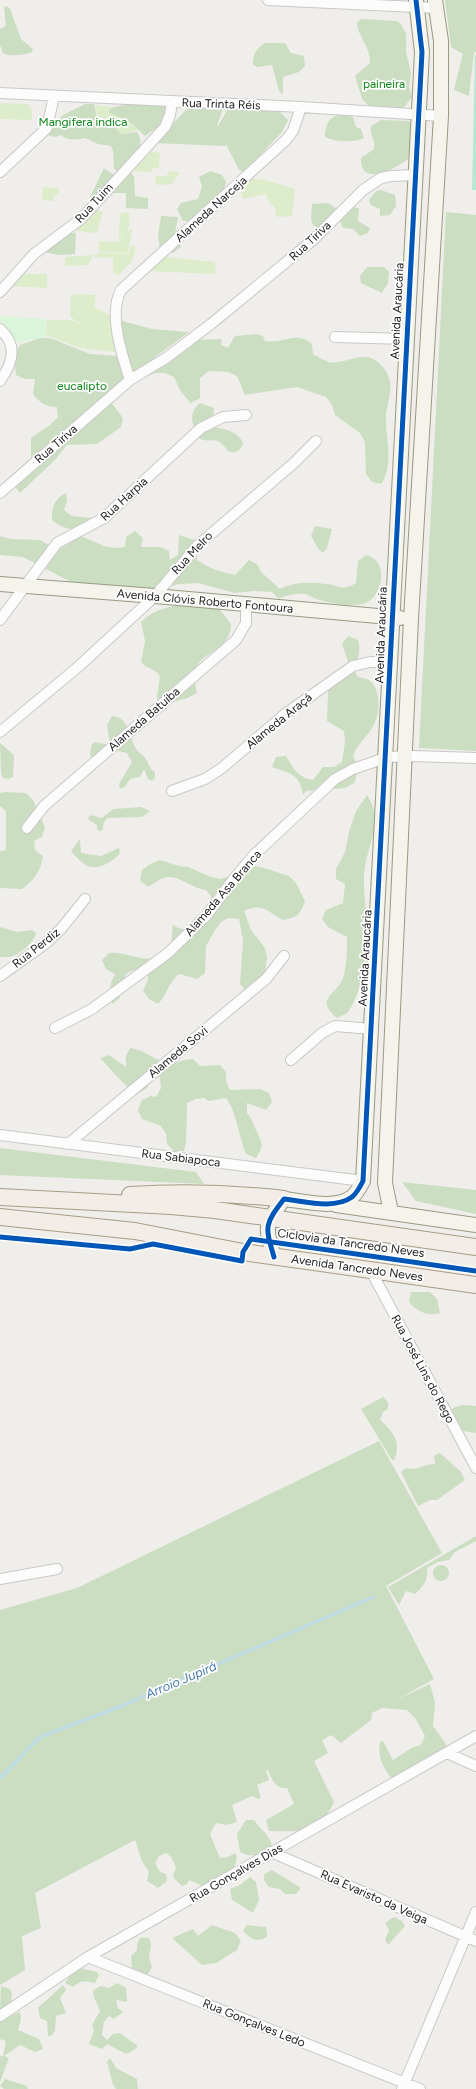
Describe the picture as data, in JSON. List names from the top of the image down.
{
  "streets": {
    "main road": ["Avenida Tancredo Neves"],
    "street": [
      "Rua Trinta Réis",
      "Rua Tuim",
      "Alameda Narceja",
      "Rua Tiriva",
      "Avenida Araucária",
      "Rua Harpia",
      "Rua Melro",
      "Avenida Clóvis Roberto Fontoura",
      "Alameda Batuiba",
      "Alameda Araçá",
      "Alameda Asa Branca",
      "Rua Perdiz",
      "Alameda Sovi",
      "Rua Sabiapoca",
      "Rua José Lins do Rego",
      "Rua Gonçalves Dias",
      "Rua Evaristo da Veiga",
      "Rua Gonçalves Ledo"
    ],
    "cycle path": ["Ciclovia da Tancredo Neves"]
  },
  "crossings": [
    ["Rua Trinta Réis", "Rua Tuim"],
    ["Rua Trinta Réis", "Alameda Narceja"],
    ["Rua Trinta Réis", "Avenida Araucária"],
    ["Alameda Narceja", "Rua Tiriva"],
    ["Rua Tiriva", "Avenida Araucária"],
    ["Avenida Araucária", "Avenida Clóvis Roberto Fontoura"],
    ["Avenida Araucária", "Alameda Araçá"],
    ["Avenida Araucária", "Alameda Asa Branca"],
    ["Avenida Araucária", "Rua Sabiapoca"],
    ["Rua Harpia", "Avenida Clóvis Roberto Fontoura"],
    ["Rua Melro", "Avenida Clóvis Roberto Fontoura"],
    ["Avenida Clóvis Roberto Fontoura", "Alameda Batuiba"],
    ["Alameda Sovi", "Rua Sabiapoca"],
    ["Avenida Tancredo Neves", "Rua José Lins do Rego"],
    ["Rua Gonçalves Dias", "Rua Evaristo da Veiga"],
    ["Rua Gonçalves Dias", "Rua Gonçalves Ledo"]
  ],
  "water": ["Arroio Jupirá"],
  "parks": ["paineira", "Mangifera indica", "eucalipto"]
}
